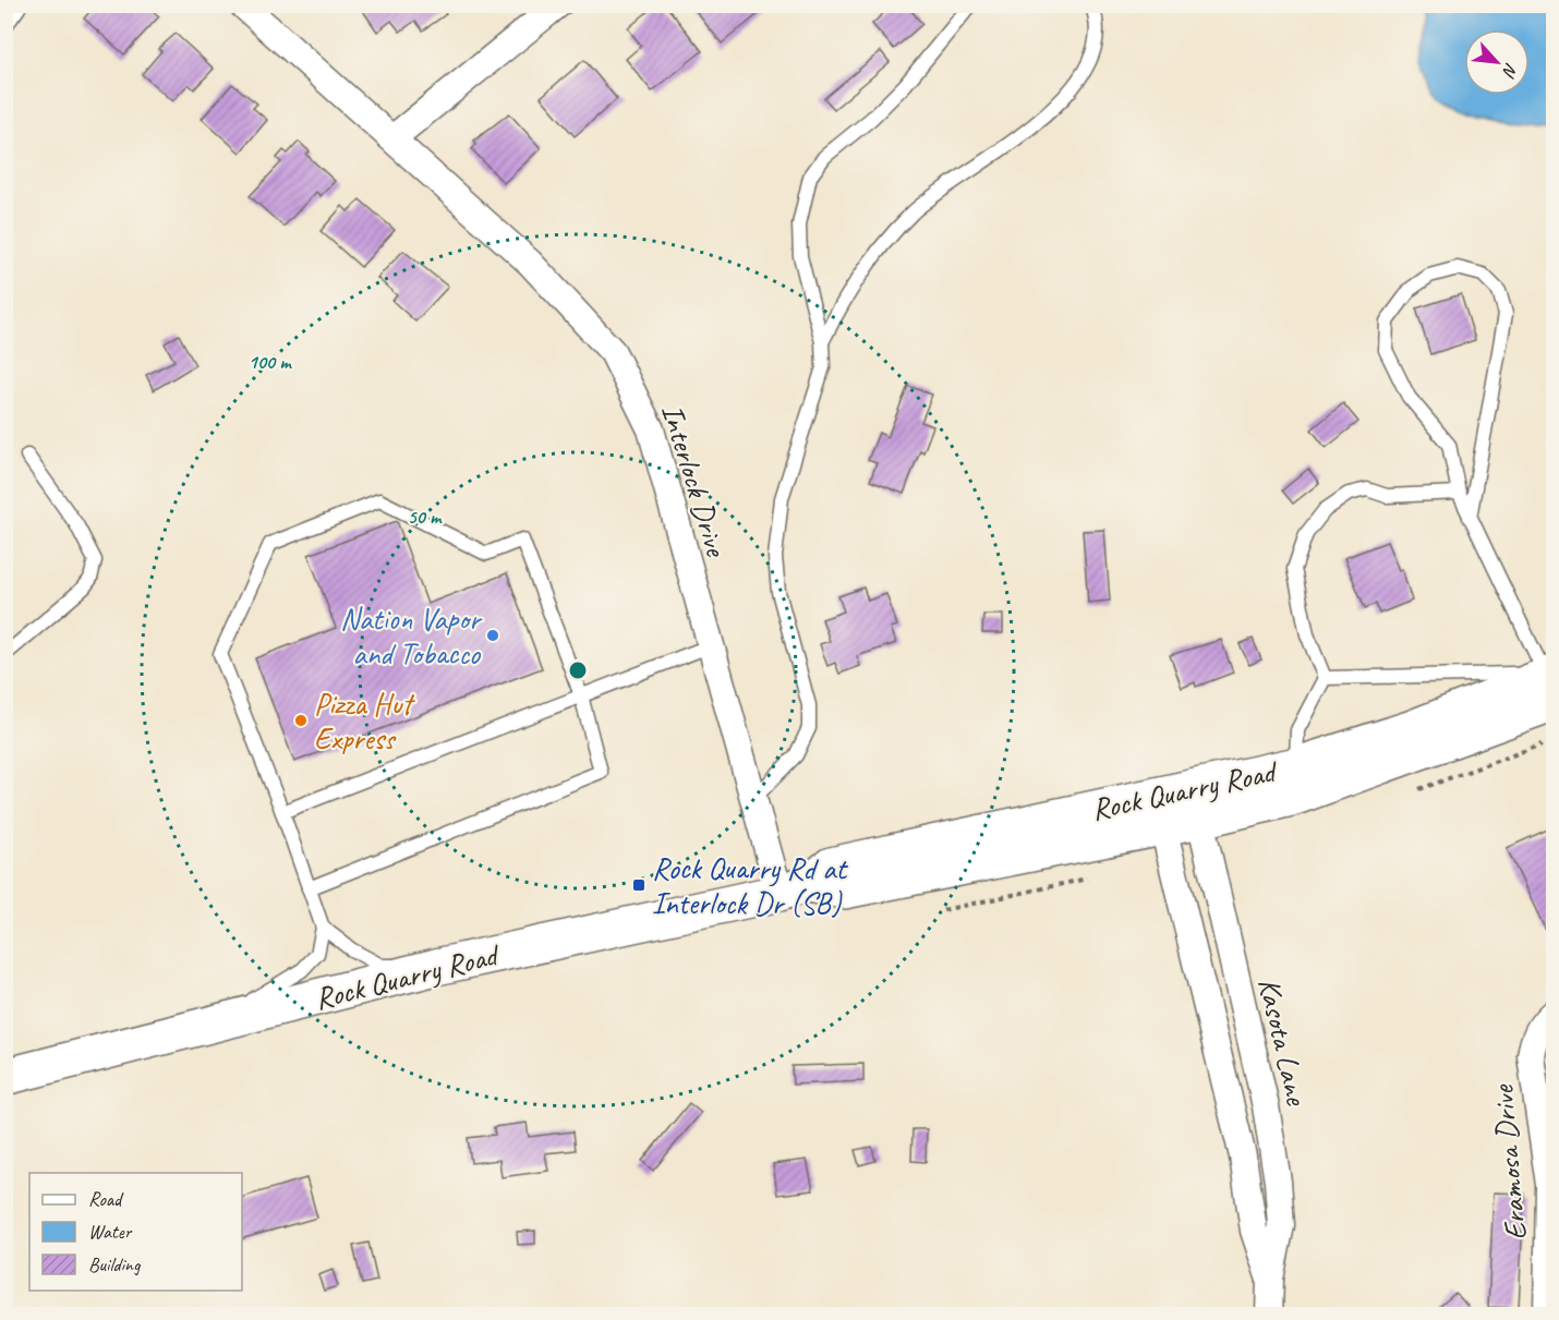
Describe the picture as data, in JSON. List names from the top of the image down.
{
  "streets": {
    "main road": ["Rock Quarry Road"],
    "street": ["Interlock Drive", "Kasota Lane", "Eramosa Drive"]
  },
  "crossings": [
    ["Interlock Drive", "Rock Quarry Road"],
    ["Rock Quarry Road", "Kasota Lane"]
  ],
  "places": {
    "other": ["Nation Vapor and Tobacco", "Pizza Hut Express"],
    "transit": ["Rock Quarry Rd at Interlock Dr (SB)"]
  },
  "legend": ["Road", "Water", "Building"],
  "north": "bottom right",
  "rings": ["100 m", "50 m"]
}
